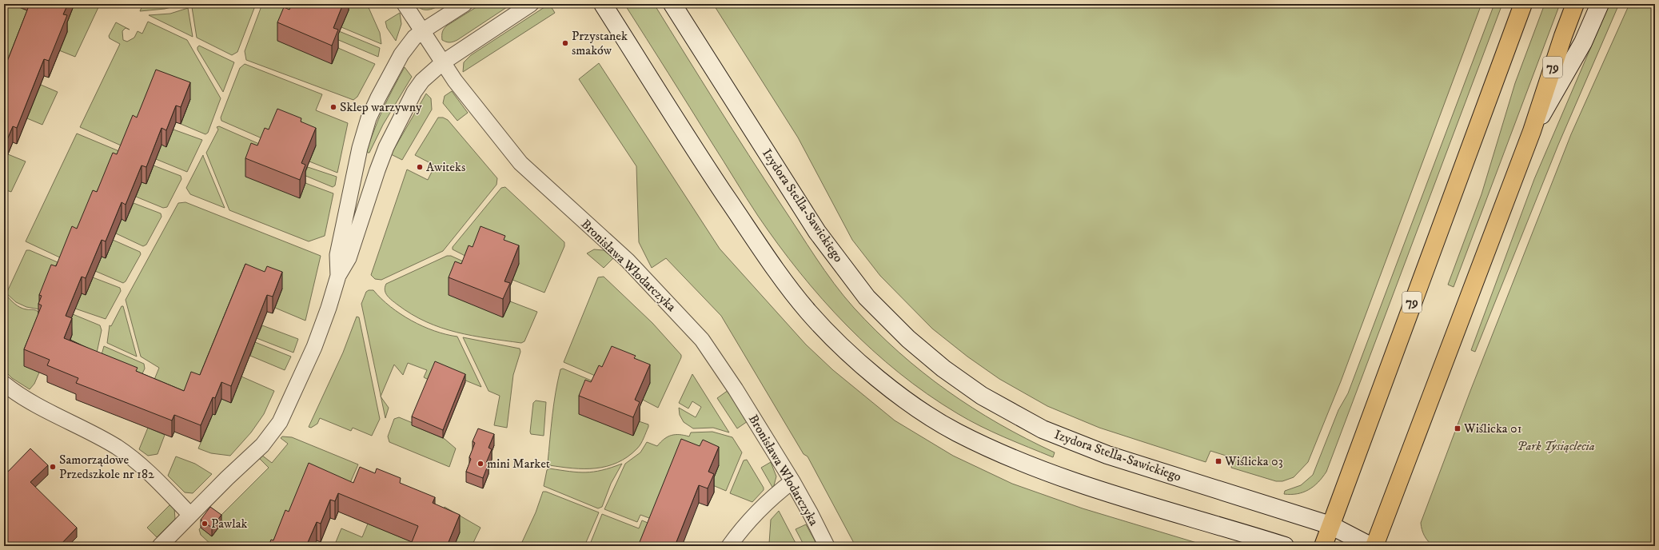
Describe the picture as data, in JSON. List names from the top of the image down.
{
  "streets": {
    "main road": ["79", "Izydora Stella-Sawickiego"],
    "street": ["Bronisława Włodarczyka"]
  },
  "crossings": [
    ["79", "Izydora Stella-Sawickiego"]
  ],
  "parks": ["Park Tysiąclecia"],
  "places": {
    "other": [
      "Przystanek smaków",
      "Sklep warzywny",
      "Awiteks",
      "mini Market",
      "Samorządowe Przedszkole nr 182",
      "Pawlak"
    ],
    "transit": ["Wiślicka 01", "Wiślicka 03"]
  }
}
